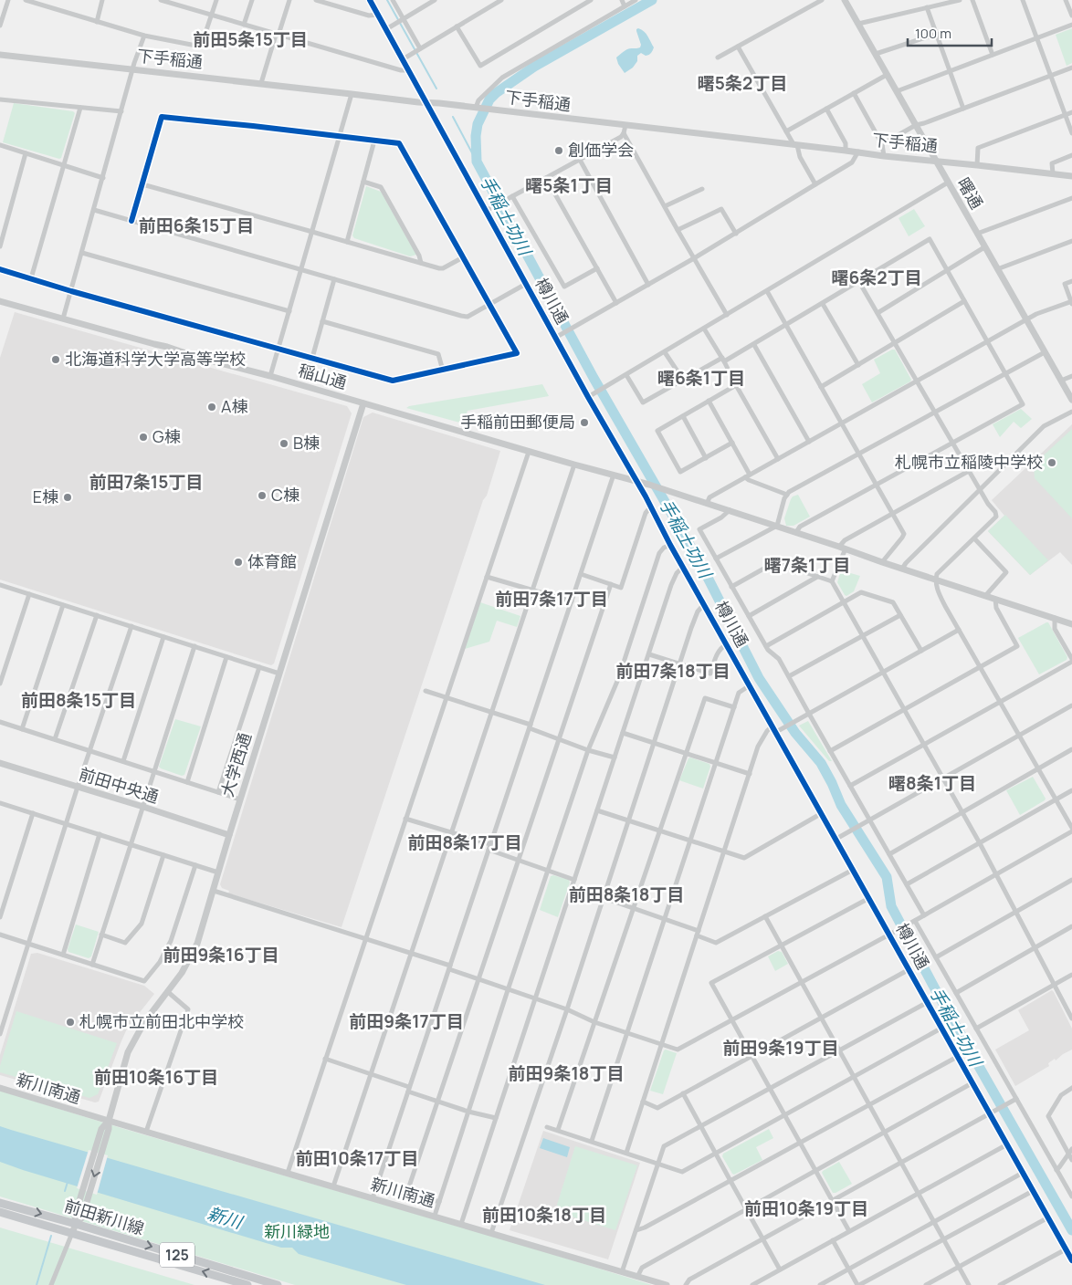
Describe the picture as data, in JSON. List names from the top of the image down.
{
  "streets": {
    "main road": ["前田新川線", "125"],
    "street": [
      "下手稲通",
      "曙通",
      "樽川通",
      "稲山通",
      "大学西通",
      "前田中央通",
      "新川南通"
    ]
  },
  "crossings": [
    ["下手稲通", "曙通"],
    ["下手稲通", "樽川通"],
    ["樽川通", "稲山通"],
    ["稲山通", "大学西通"],
    ["大学西通", "前田中央通"],
    ["大学西通", "新川南通"],
    ["大学西通", "前田新川線"]
  ],
  "districts": [
    "前田5条15丁目",
    "曙5条2丁目",
    "曙5条1丁目",
    "前田6条15丁目",
    "曙6条2丁目",
    "曙6条1丁目",
    "前田7条15丁目",
    "曙7条1丁目",
    "前田7条17丁目",
    "前田7条18丁目",
    "前田8条15丁目",
    "曙8条1丁目",
    "前田8条17丁目",
    "前田8条18丁目",
    "前田9条16丁目",
    "前田9条17丁目",
    "前田9条19丁目",
    "前田9条18丁目",
    "前田10条16丁目",
    "前田10条17丁目",
    "前田10条19丁目",
    "前田10条18丁目"
  ],
  "water": ["手稲土功川", "新川"],
  "parks": ["新川緑地"],
  "places": [
    "創価学会",
    "北海道科学大学高等学校",
    "A棟",
    "手稲前田郵便局",
    "G棟",
    "B棟",
    "札幌市立稲陵中学校",
    "C棟",
    "E棟",
    "体育館",
    "札幌市立前田北中学校"
  ],
  "scale_bar": "100 m"
}
